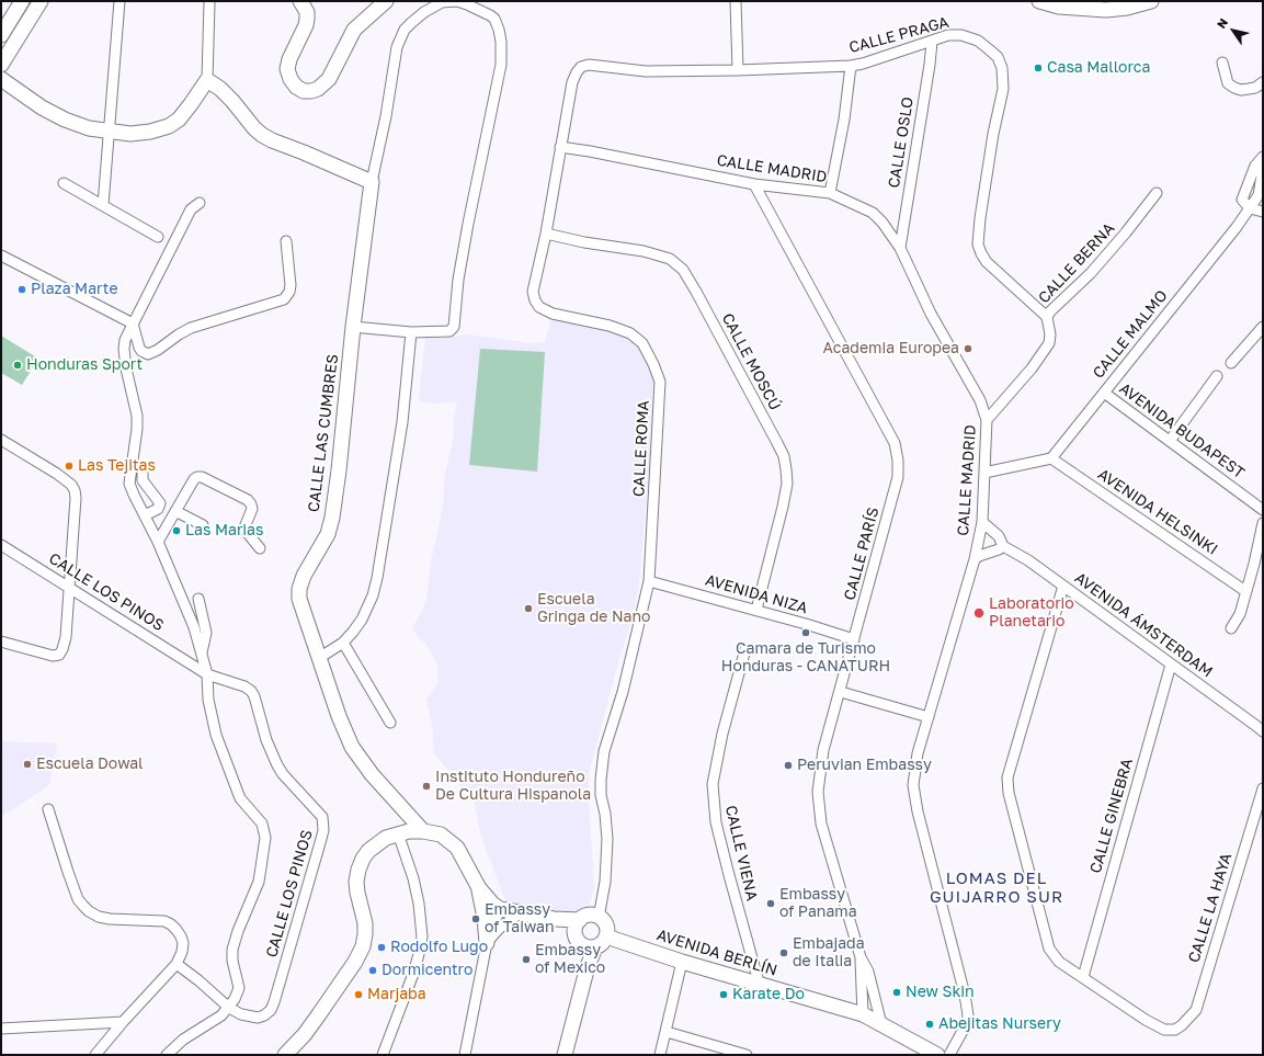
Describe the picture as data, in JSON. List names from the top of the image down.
{
  "streets": {
    "street": [
      "CALLE PRAGA",
      "CALLE OSLO",
      "CALLE MADRID",
      "CALLE BERNA",
      "CALLE MALMO",
      "CALLE MOSCÚ",
      "AVENIDA BUDAPEST",
      "CALLE LAS CUMBRES",
      "CALLE ROMA",
      "AVENIDA HELSINKI",
      "CALLE PARÍS",
      "CALLE LOS PINOS",
      "AVENIDA NIZA",
      "AVENIDA ÁMSTERDAM",
      "CALLE GINEBRA",
      "CALLE VIENA",
      "CALLE LA HAYA",
      "AVENIDA BERLÍN"
    ]
  },
  "crossings": [
    ["CALLE PRAGA", "CALLE OSLO"],
    ["CALLE PRAGA", "CALLE BERNA"],
    ["CALLE PRAGA", "CALLE ROMA"],
    ["CALLE OSLO", "CALLE MADRID"],
    ["CALLE MADRID", "CALLE BERNA"],
    ["CALLE MADRID", "CALLE ROMA"],
    ["CALLE MADRID", "CALLE PARÍS"],
    ["CALLE MADRID", "AVENIDA ÁMSTERDAM"],
    ["CALLE MALMO", "AVENIDA BUDAPEST"],
    ["CALLE MALMO", "AVENIDA HELSINKI"],
    ["CALLE MOSCÚ", "CALLE ROMA"],
    ["CALLE MOSCÚ", "AVENIDA NIZA"],
    ["CALLE ROMA", "AVENIDA NIZA"],
    ["CALLE ROMA", "AVENIDA BERLÍN"],
    ["CALLE PARÍS", "AVENIDA NIZA"],
    ["CALLE PARÍS", "AVENIDA BERLÍN"],
    ["AVENIDA ÁMSTERDAM", "CALLE GINEBRA"],
    ["CALLE GINEBRA", "CALLE LA HAYA"],
    ["CALLE VIENA", "AVENIDA BERLÍN"]
  ],
  "districts": ["LOMAS DEL GUIJARRO SUR"],
  "places": [
    "Casa Mallorca",
    "Plaza Marte",
    "Academia Europea",
    "Honduras Sport",
    "Las Tejitas",
    "Las Marias",
    "Escuela Gringa de Nano",
    "Laboratorio Planetario",
    "Camara de Turismo Honduras - CANATURH",
    "Escuela Dowal",
    "Peruvian Embassy",
    "Instituto Hondureño De Cultura Hispanola",
    "Embassy of Panama",
    "Embassy of Taiwan",
    "Rodolfo Lugo",
    "Embajada de Italia",
    "Embassy of Mexico",
    "Dormicentro",
    "New Skin",
    "Marjaba",
    "Karate Do",
    "Abejitas Nursery"
  ],
  "north": "top left"
}
